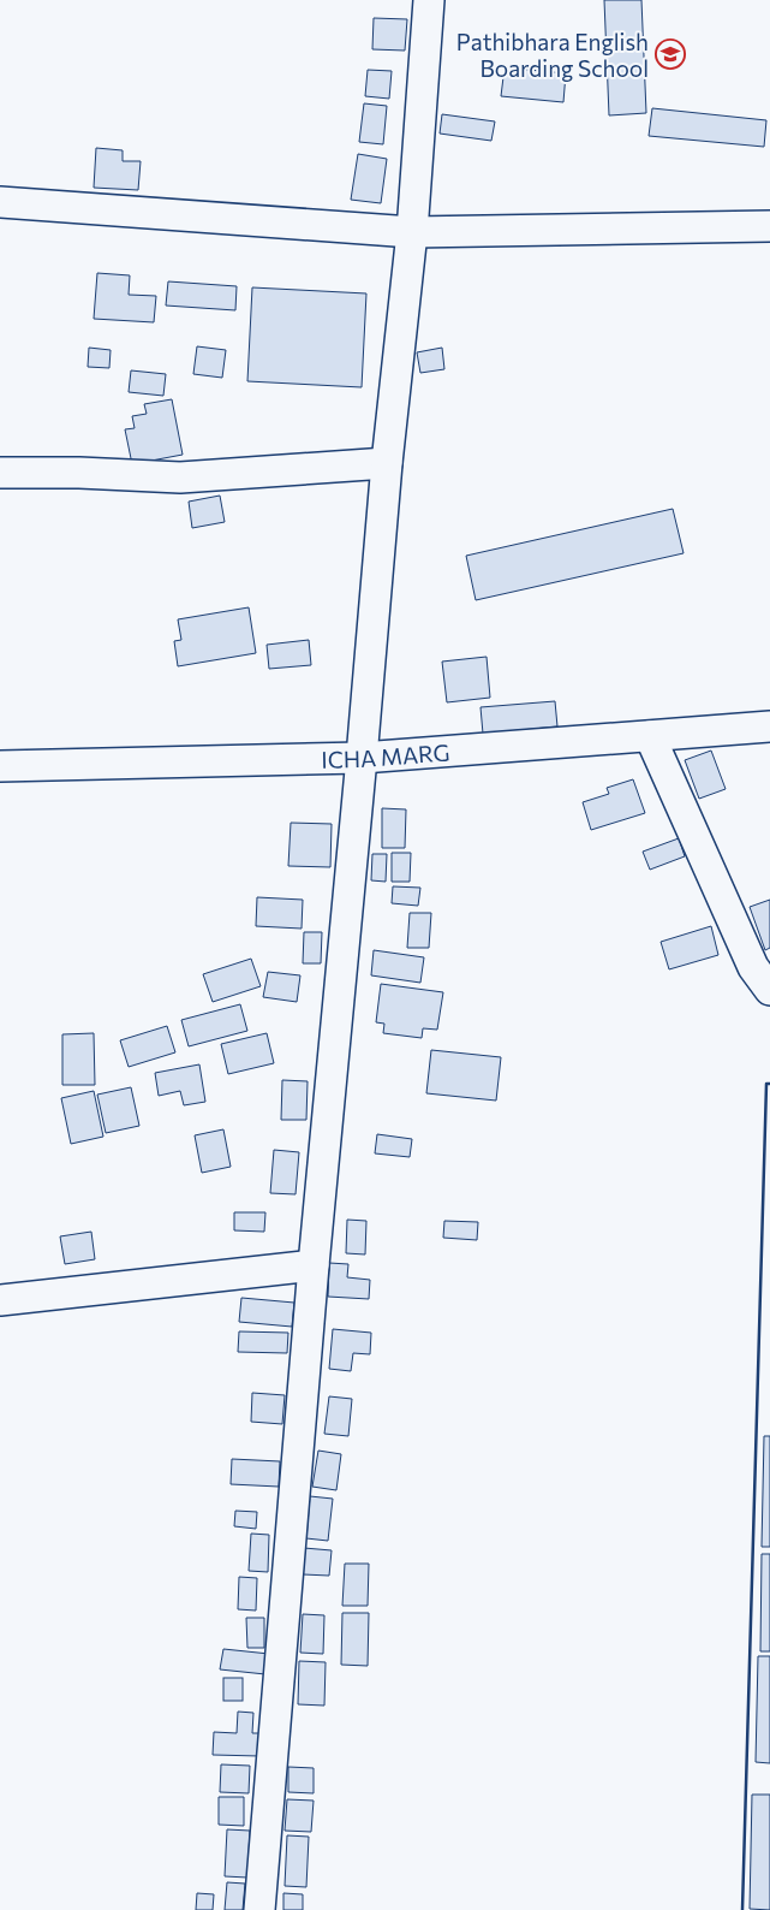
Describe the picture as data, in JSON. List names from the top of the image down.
{
  "streets": {
    "street": ["ICHA MARG"]
  },
  "places": {
    "school or university": ["Pathibhara English Boarding School"]
  }
}
